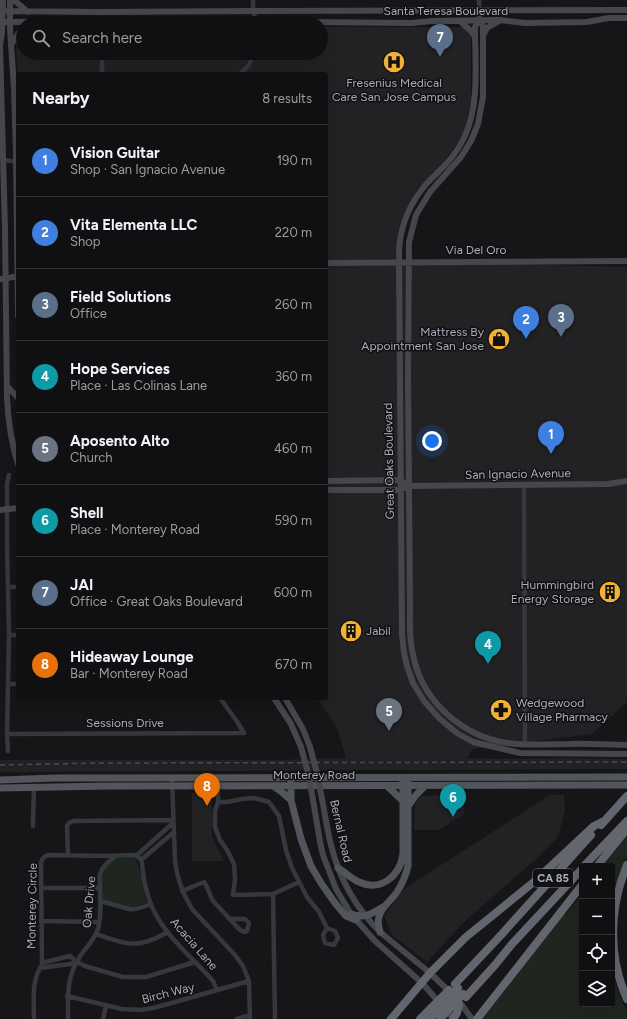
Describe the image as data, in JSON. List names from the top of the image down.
{
  "streets": {
    "highway": ["CA 85"],
    "main road": [
      "Santa Teresa Boulevard",
      "Via Del Oro",
      "Great Oaks Boulevard",
      "San Ignacio Avenue",
      "Monterey Road",
      "Bernal Road"
    ],
    "street": [
      "Sessions Drive",
      "Oak Drive",
      "Monterey Circle",
      "Acacia Lane",
      "Birch Way"
    ]
  },
  "crossings": [
    ["Santa Teresa Boulevard", "Great Oaks Boulevard"],
    ["Via Del Oro", "Great Oaks Boulevard"],
    ["Great Oaks Boulevard", "San Ignacio Avenue"],
    ["Oak Drive", "Acacia Lane"],
    ["Oak Drive", "Birch Way"],
    ["Acacia Lane", "Birch Way"]
  ],
  "places": {
    "hospital": ["Fresenius Medical Care San Jose Campus"],
    "shop": ["Mattress By Appointment San Jose"],
    "building": ["Hummingbird Energy Storage", "Jabil"],
    "pharmacy": ["Wedgewood Village Pharmacy"]
  },
  "page": {
    "search": "Search here",
    "pins": [
      "7",
      "3",
      "2",
      "1",
      "4",
      "5",
      "8",
      "6"
    ],
    "heading": ["Nearby", "8 results"],
    "list": [
      {
        "mark": "1",
        "name": "Vision Guitar",
        "note": "Shop · San Ignacio Avenue",
        "value": "190 m"
      },
      {
        "mark": "2",
        "name": "Vita Elementa LLC",
        "note": "Shop",
        "value": "220 m"
      },
      {
        "mark": "3",
        "name": "Field Solutions",
        "note": "Office",
        "value": "260 m"
      },
      {
        "mark": "4",
        "name": "Hope Services",
        "note": "Place · Las Colinas Lane",
        "value": "360 m"
      },
      {
        "mark": "5",
        "name": "Aposento Alto",
        "note": "Church",
        "value": "460 m"
      },
      {
        "mark": "6",
        "name": "Shell",
        "note": "Place · Monterey Road",
        "value": "590 m"
      },
      {
        "mark": "7",
        "name": "JAI",
        "note": "Office · Great Oaks Boulevard",
        "value": "600 m"
      },
      {
        "mark": "8",
        "name": "Hideaway Lounge",
        "note": "Bar · Monterey Road",
        "value": "670 m"
      }
    ],
    "map_buttons": ["+", "−"]
  }
}
